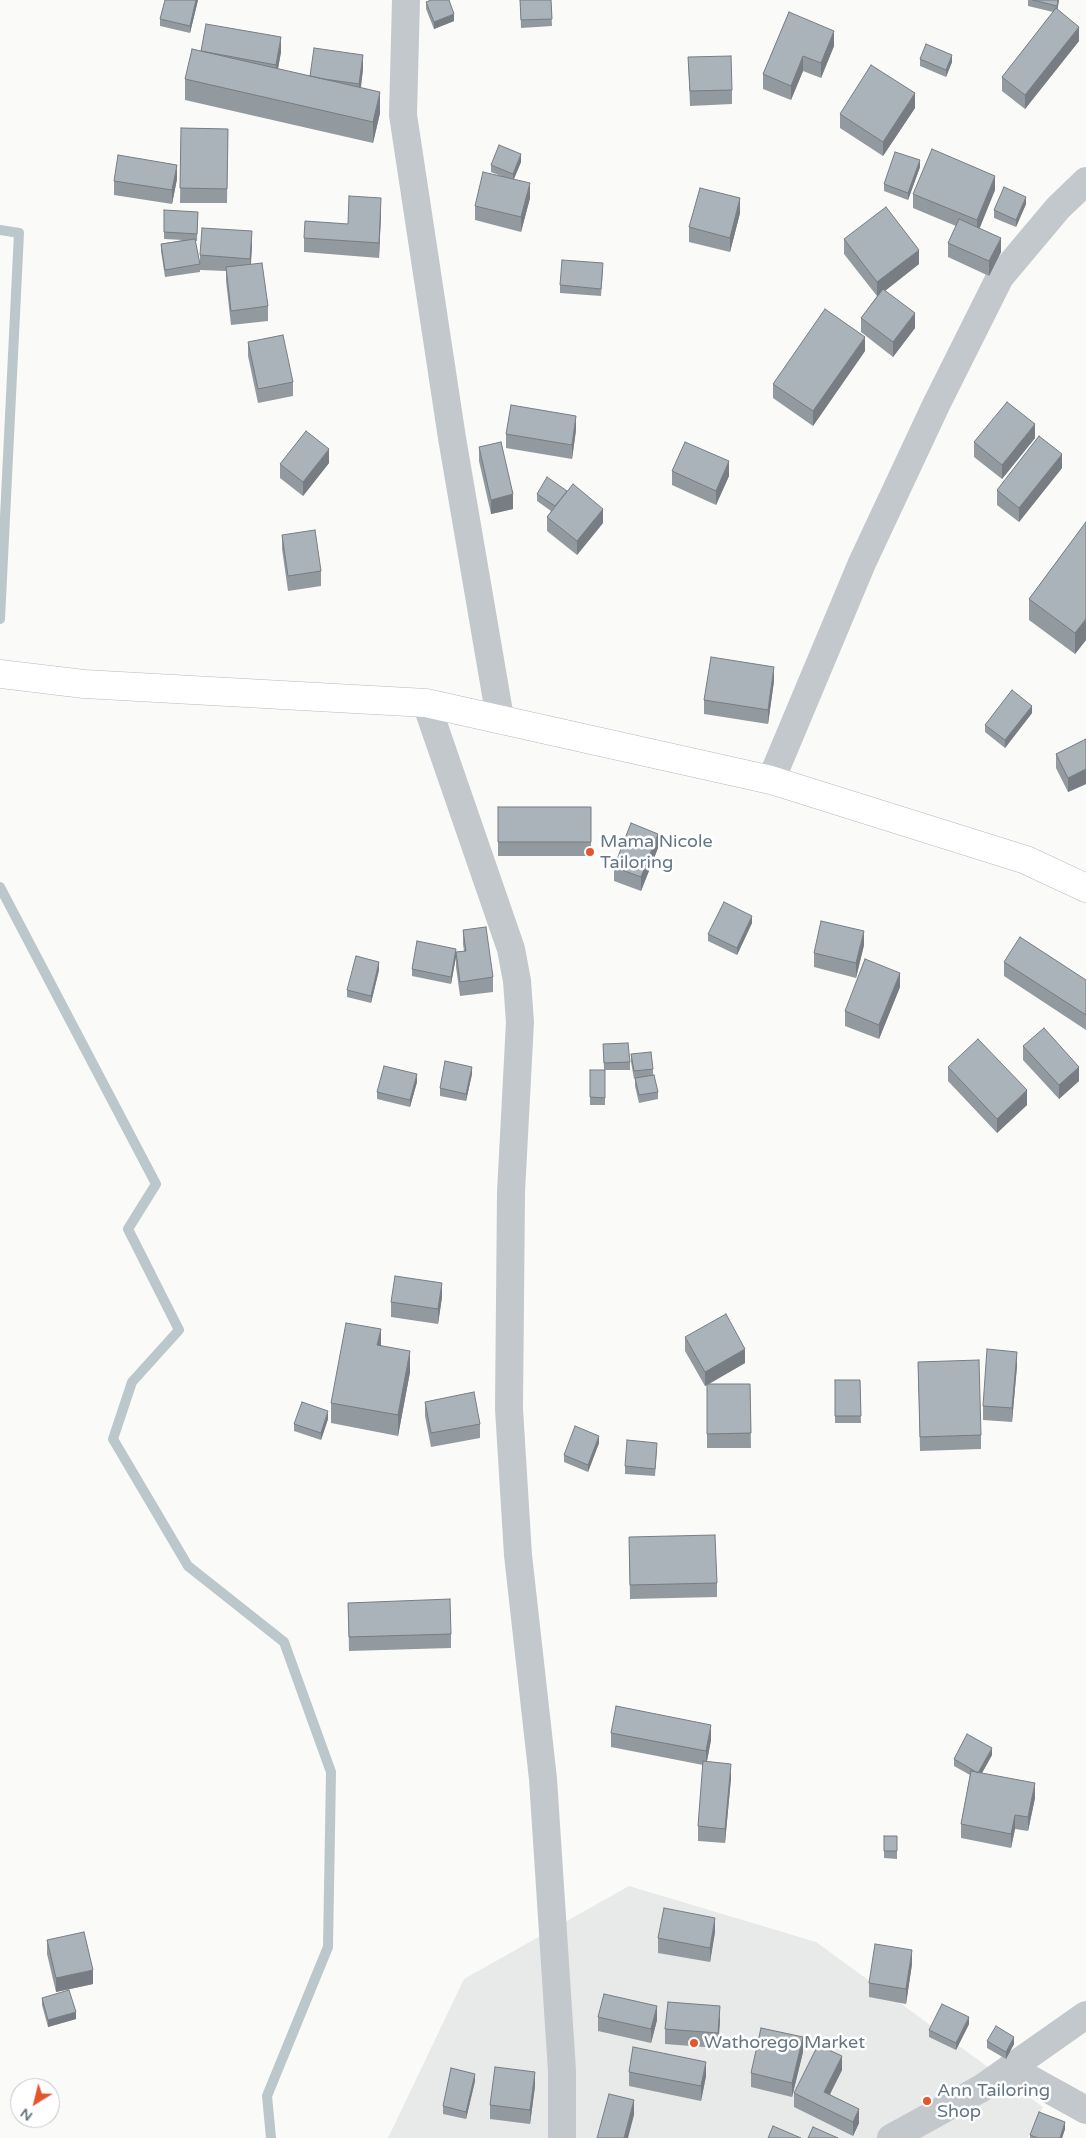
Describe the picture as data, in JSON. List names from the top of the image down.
{
  "places": ["Mama Nicole Tailoring", "Wathorego Market", "Ann Tailoring Shop"],
  "north": "bottom left"
}
